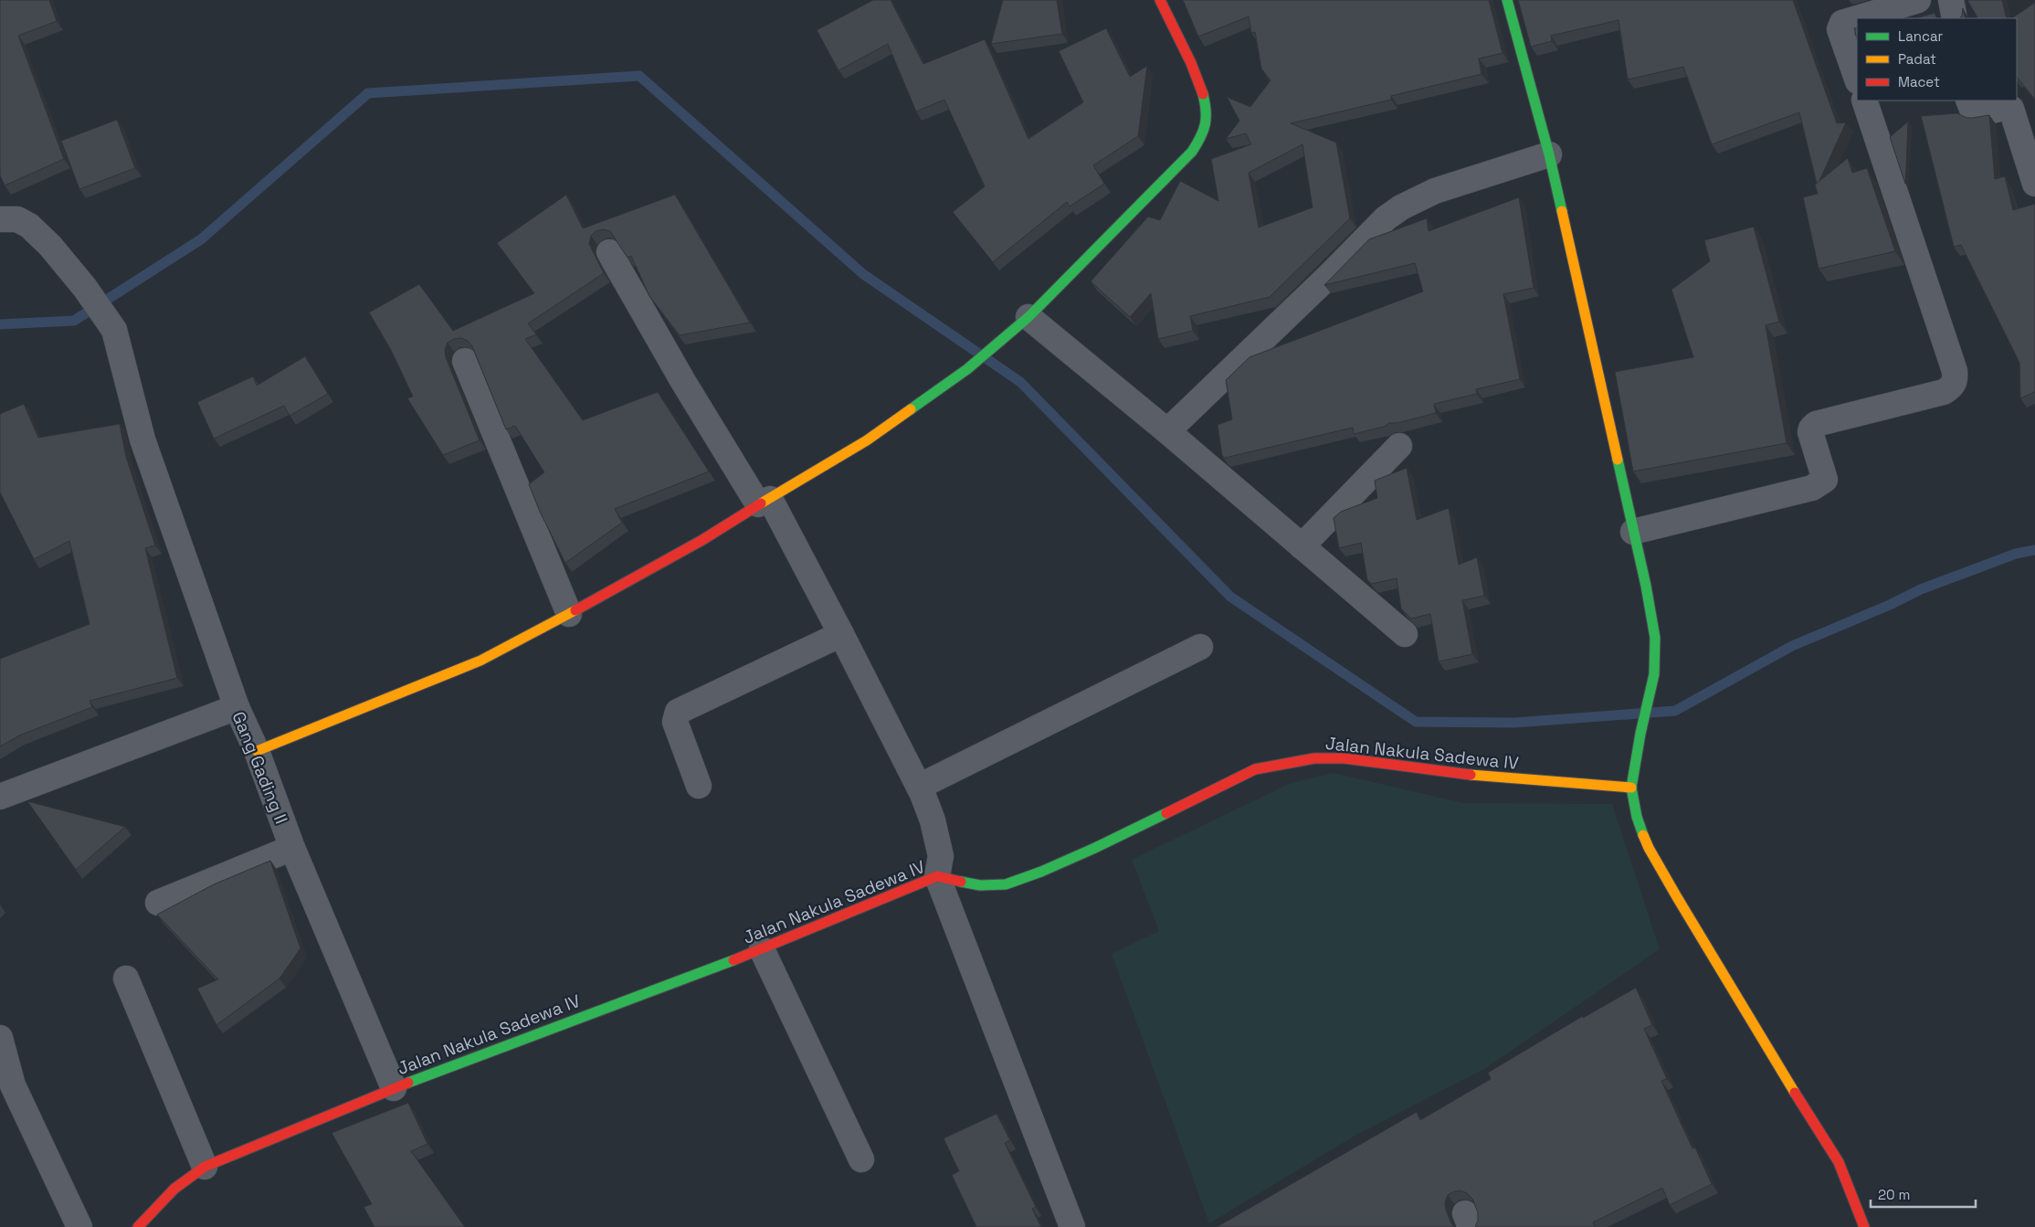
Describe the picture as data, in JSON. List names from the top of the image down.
{
  "streets": {
    "street": ["Jalan Nakula Sadewa IV", "Gang Gading II"]
  },
  "crossings": [
    ["Jalan Nakula Sadewa IV", "Gang Gading II"]
  ],
  "legend": ["Lancar", "Padat", "Macet"],
  "scale_bar": "20 m"
}
